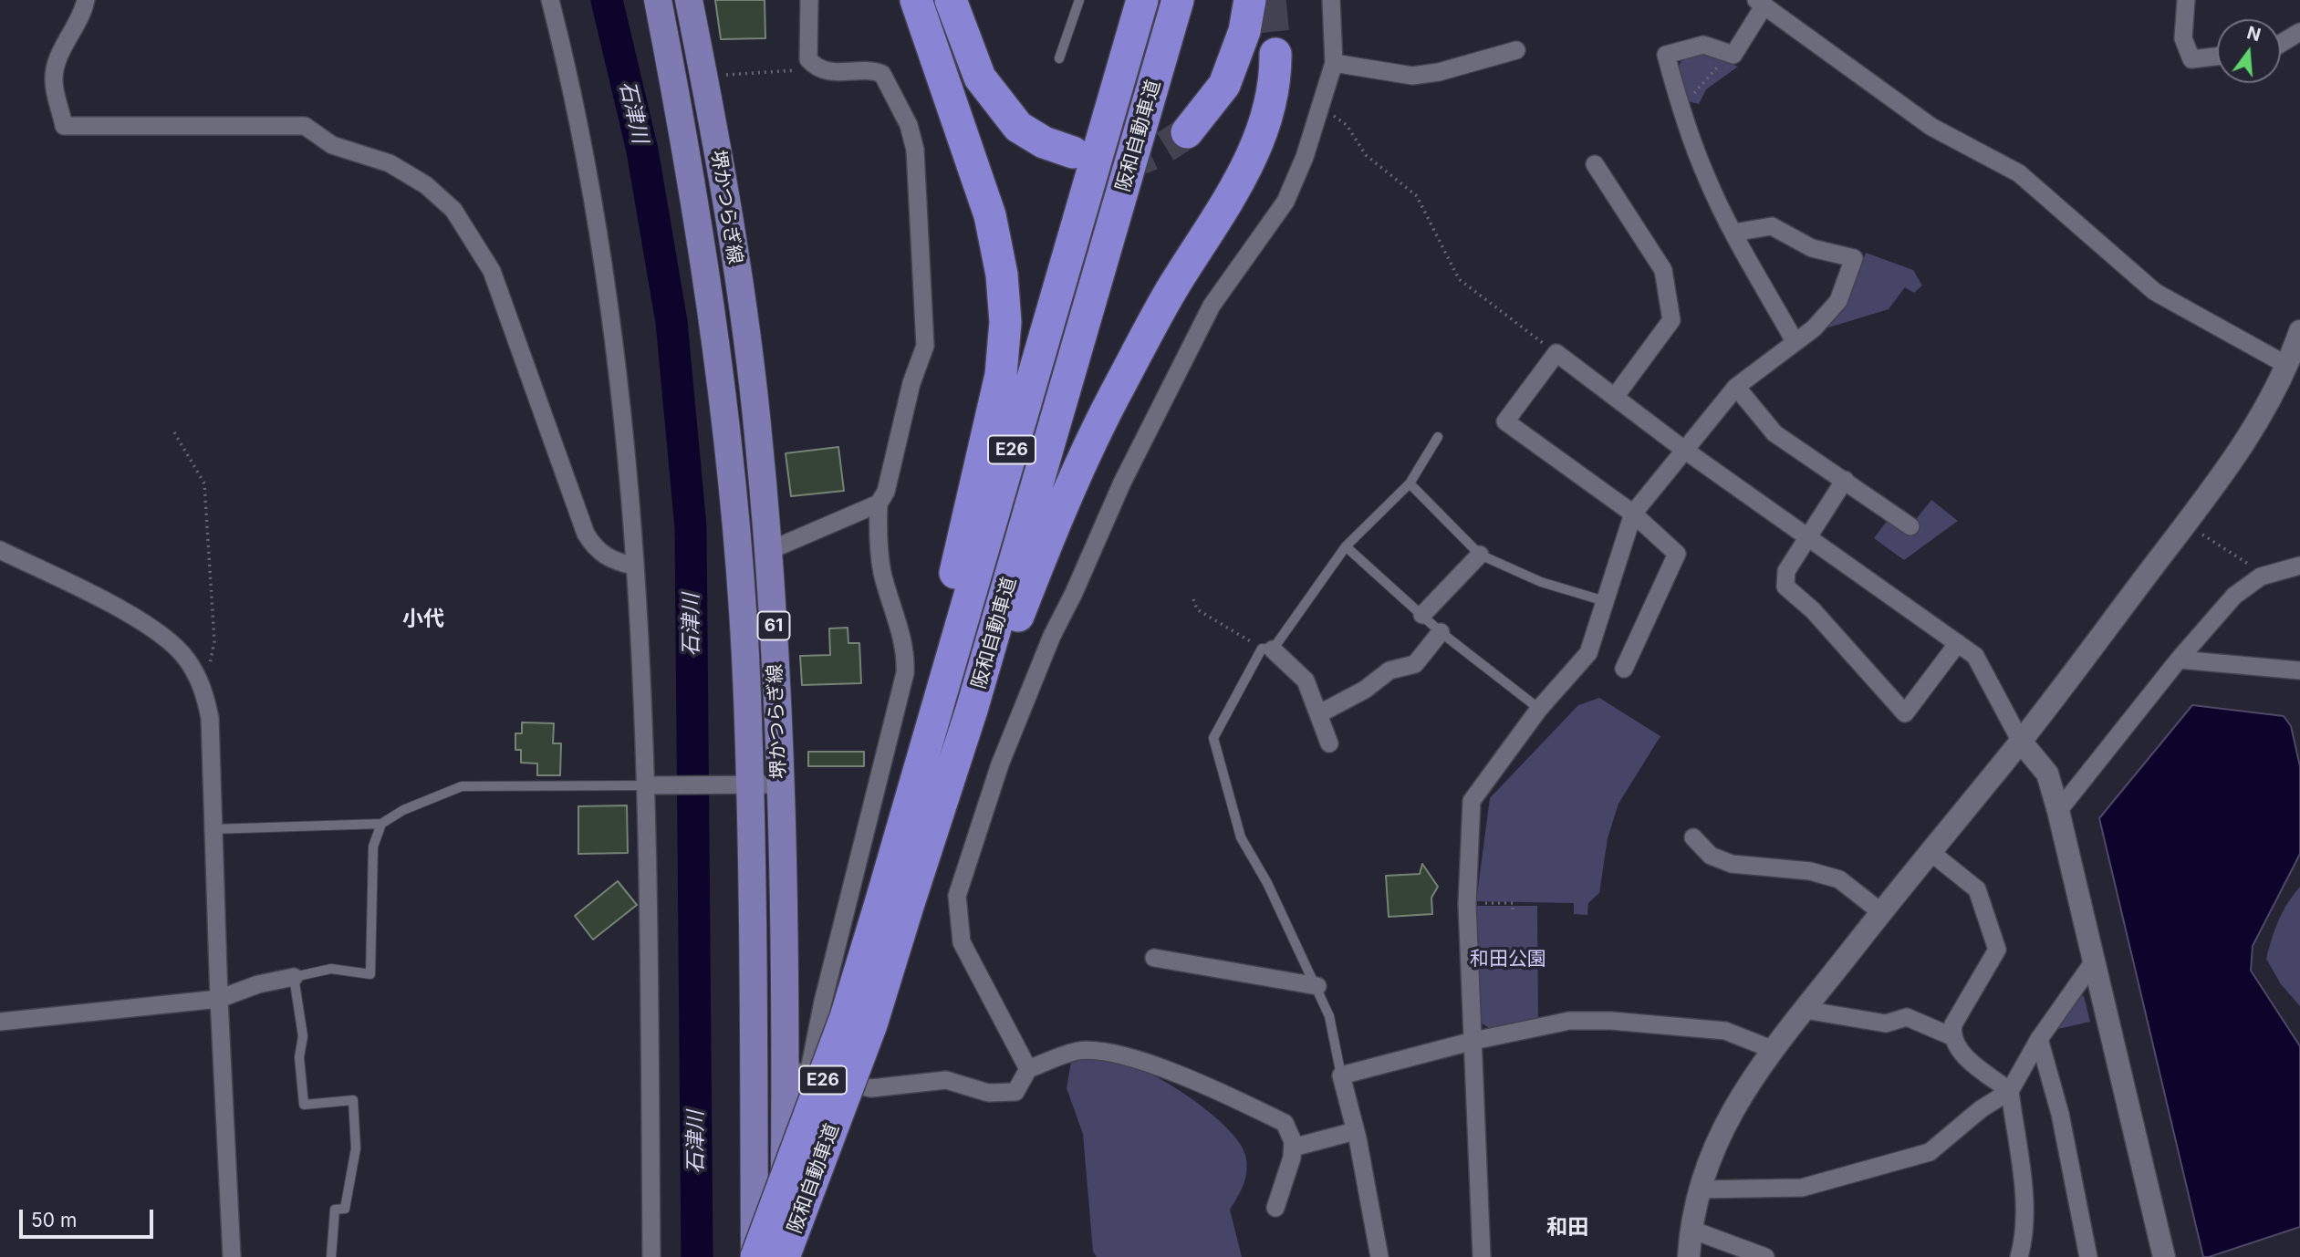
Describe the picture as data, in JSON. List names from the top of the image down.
{
  "streets": {
    "highway": ["阪和自動車道", "E26"],
    "main road": ["堺かつらぎ線", "61"]
  },
  "crossings": [
    ["阪和自動車道", "堺かつらぎ線"]
  ],
  "districts": ["小代", "和田"],
  "water": ["石津川"],
  "parks": ["和田公園"],
  "scale_bar": "50 m",
  "north": "top"
}
